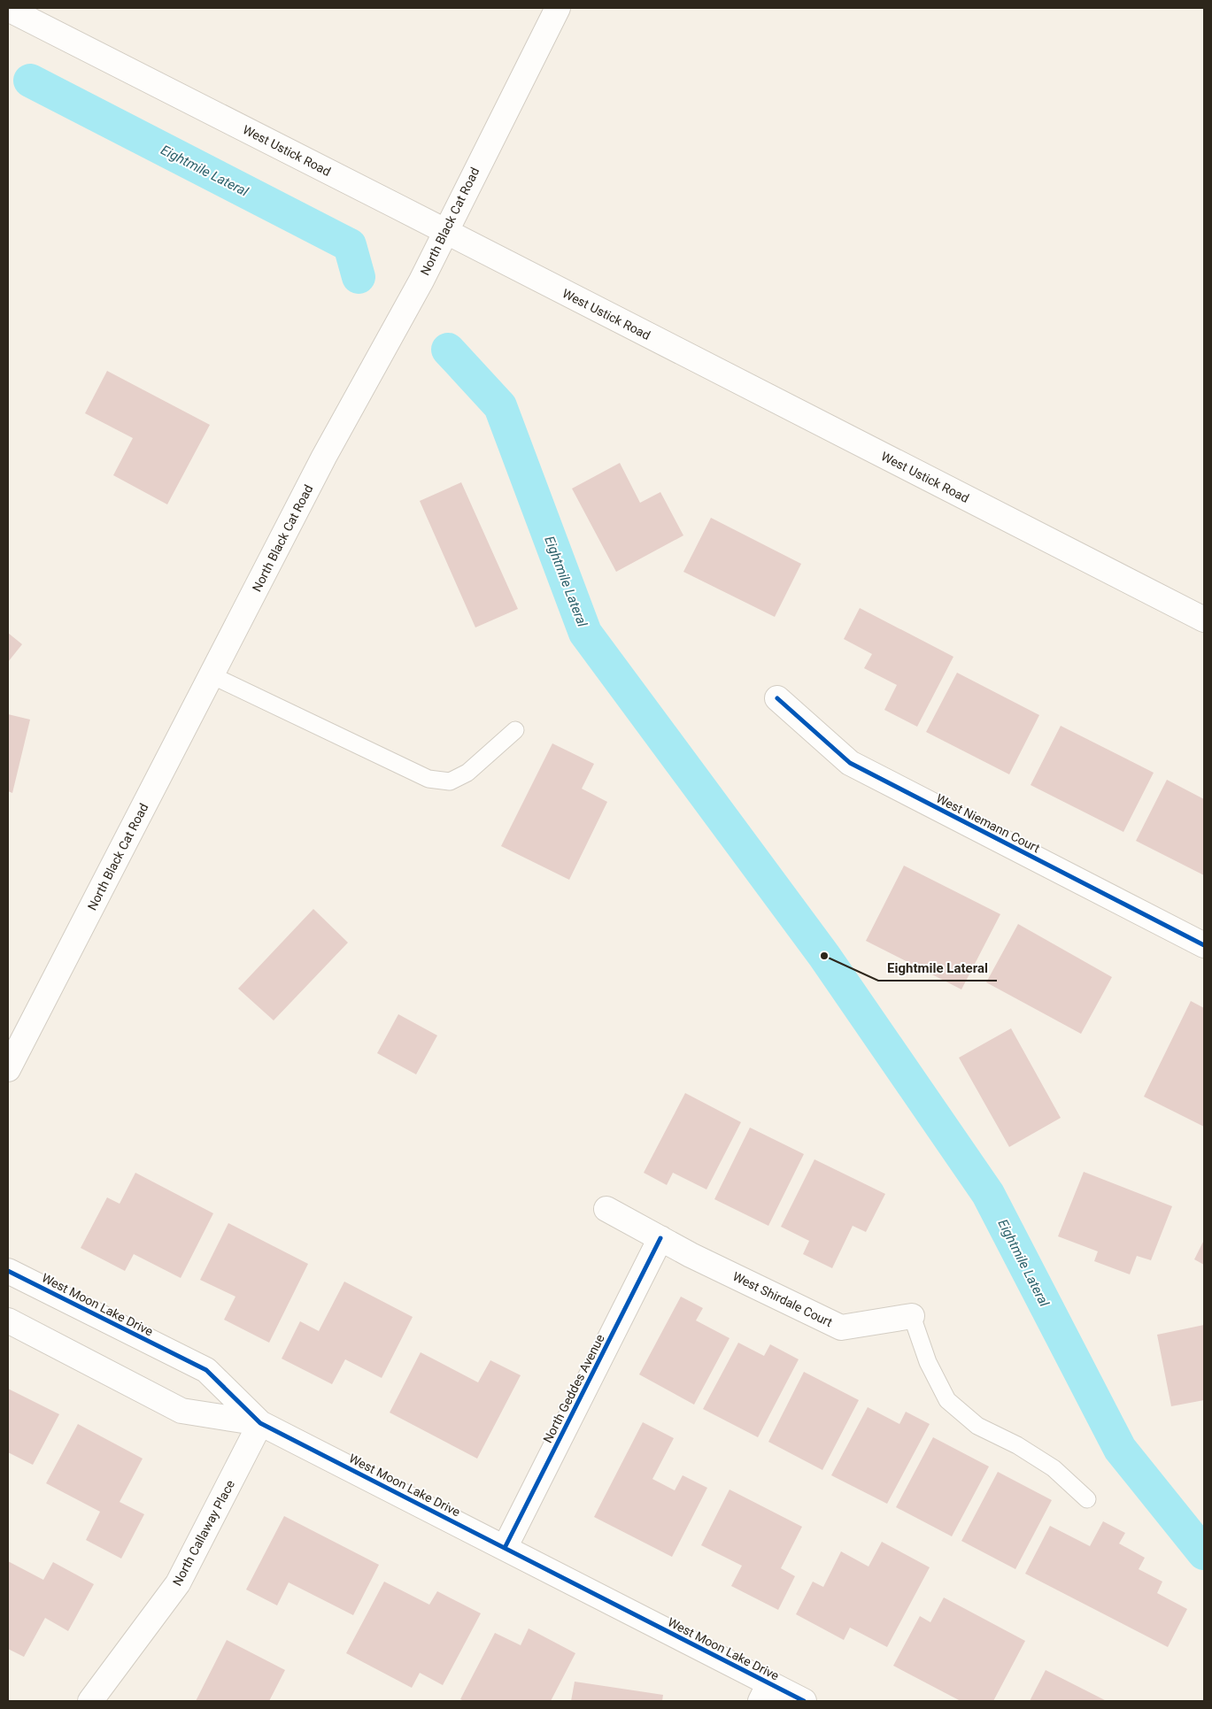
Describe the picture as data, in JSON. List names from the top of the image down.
{
  "streets": {
    "street": [
      "West Ustick Road",
      "North Black Cat Road",
      "West Niemann Court",
      "West Shirdale Court",
      "West Moon Lake Drive",
      "North Geddes Avenue",
      "North Callaway Place"
    ]
  },
  "crossings": [
    ["West Ustick Road", "North Black Cat Road"],
    ["West Shirdale Court", "North Geddes Avenue"],
    ["West Moon Lake Drive", "North Geddes Avenue"],
    ["West Moon Lake Drive", "North Callaway Place"]
  ],
  "water": ["Eightmile Lateral"],
  "places": ["Eightmile Lateral"]
}
